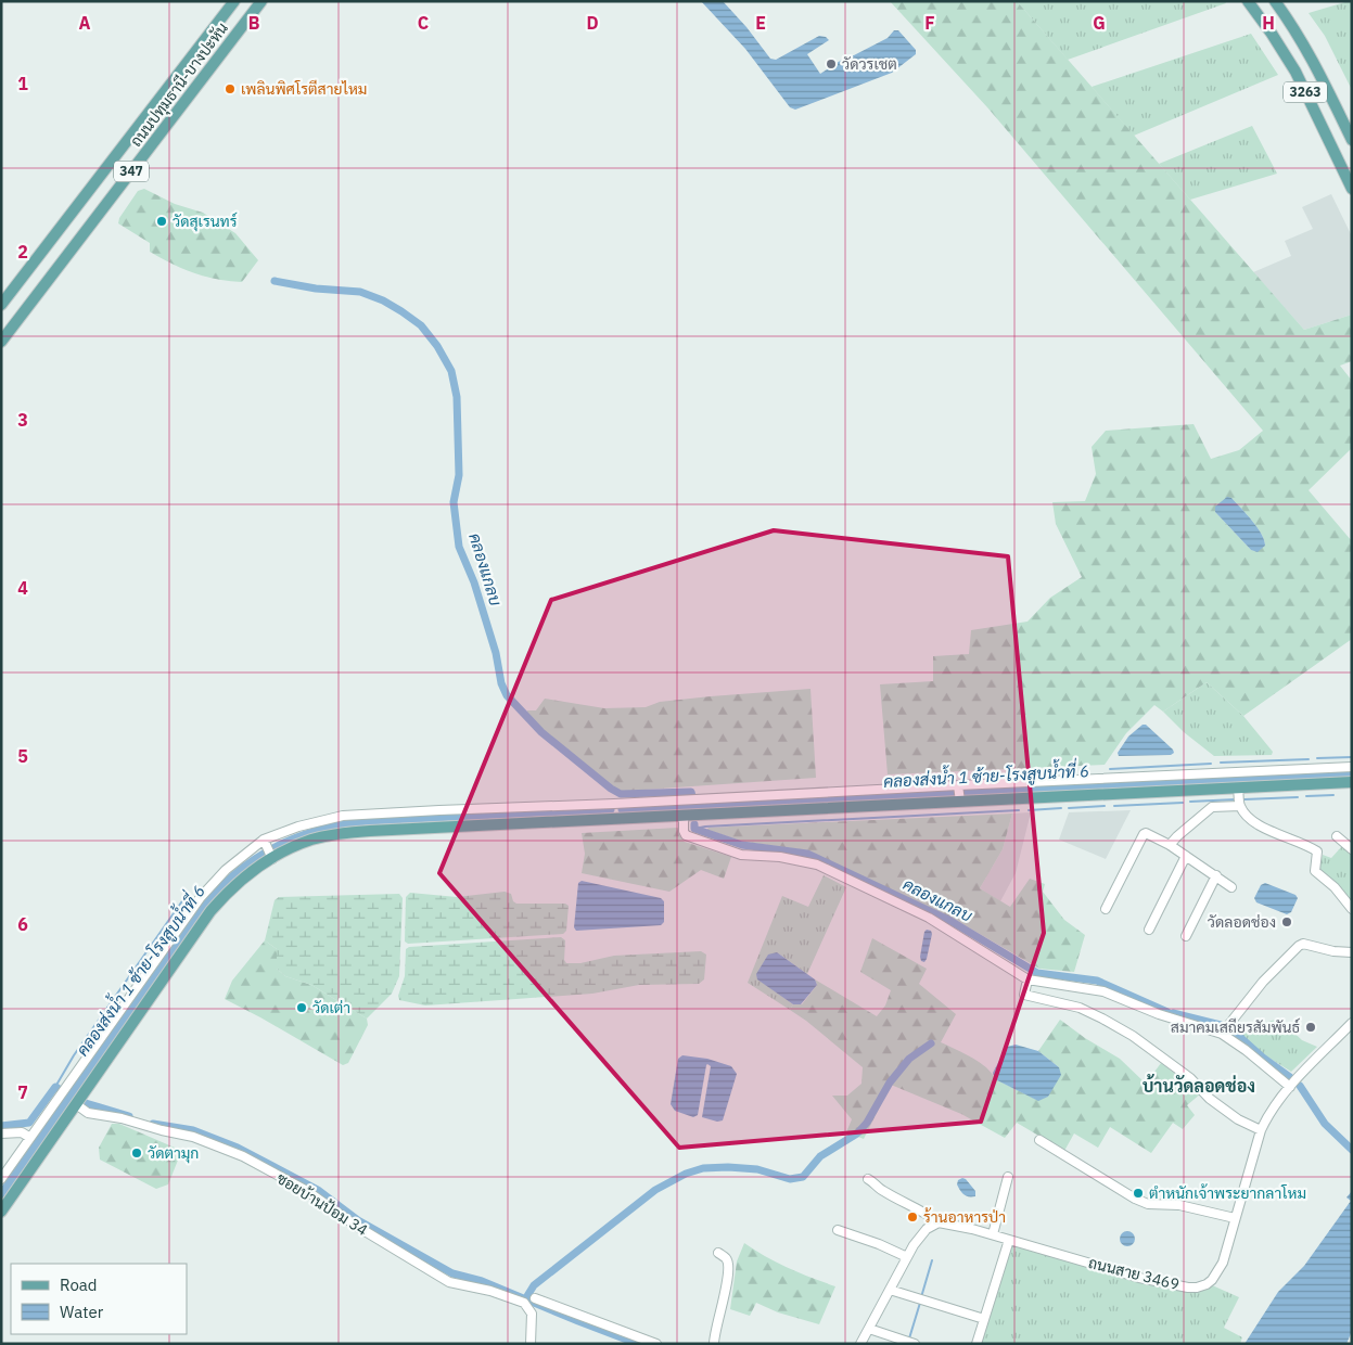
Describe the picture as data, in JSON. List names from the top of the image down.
{
  "streets": {
    "main road": ["ถนนปทุมธานี-บางปะหัน", "3263", "347"],
    "street": ["ซอยบ้านป้อม 34", "ถนนสาย 3469"]
  },
  "districts": ["บ้านวัดลอดช่อง"],
  "water": ["คลองแกลบ", "คลองส่งน้ำ 1 ซ้าย-โรงสูบน้ำที่ 6"],
  "places": [
    "วัดวรเชต",
    "เพลินพิศโรตีสายไหม",
    "วัดสุเรนทร์",
    "วัดลอดช่อง",
    "วัดเต่า",
    "สมาคมเสถียรสัมพันธ์",
    "วัดตามุก",
    "ตำหนักเจ้าพระยากลาโหม",
    "ร้านอาหารป่า"
  ],
  "legend": ["Road", "Water"],
  "grid": {
    "columns": [
      "A",
      "B",
      "C",
      "D",
      "E",
      "F",
      "G",
      "H"
    ],
    "rows": [
      "1",
      "2",
      "3",
      "4",
      "5",
      "6",
      "7"
    ]
  }
}
